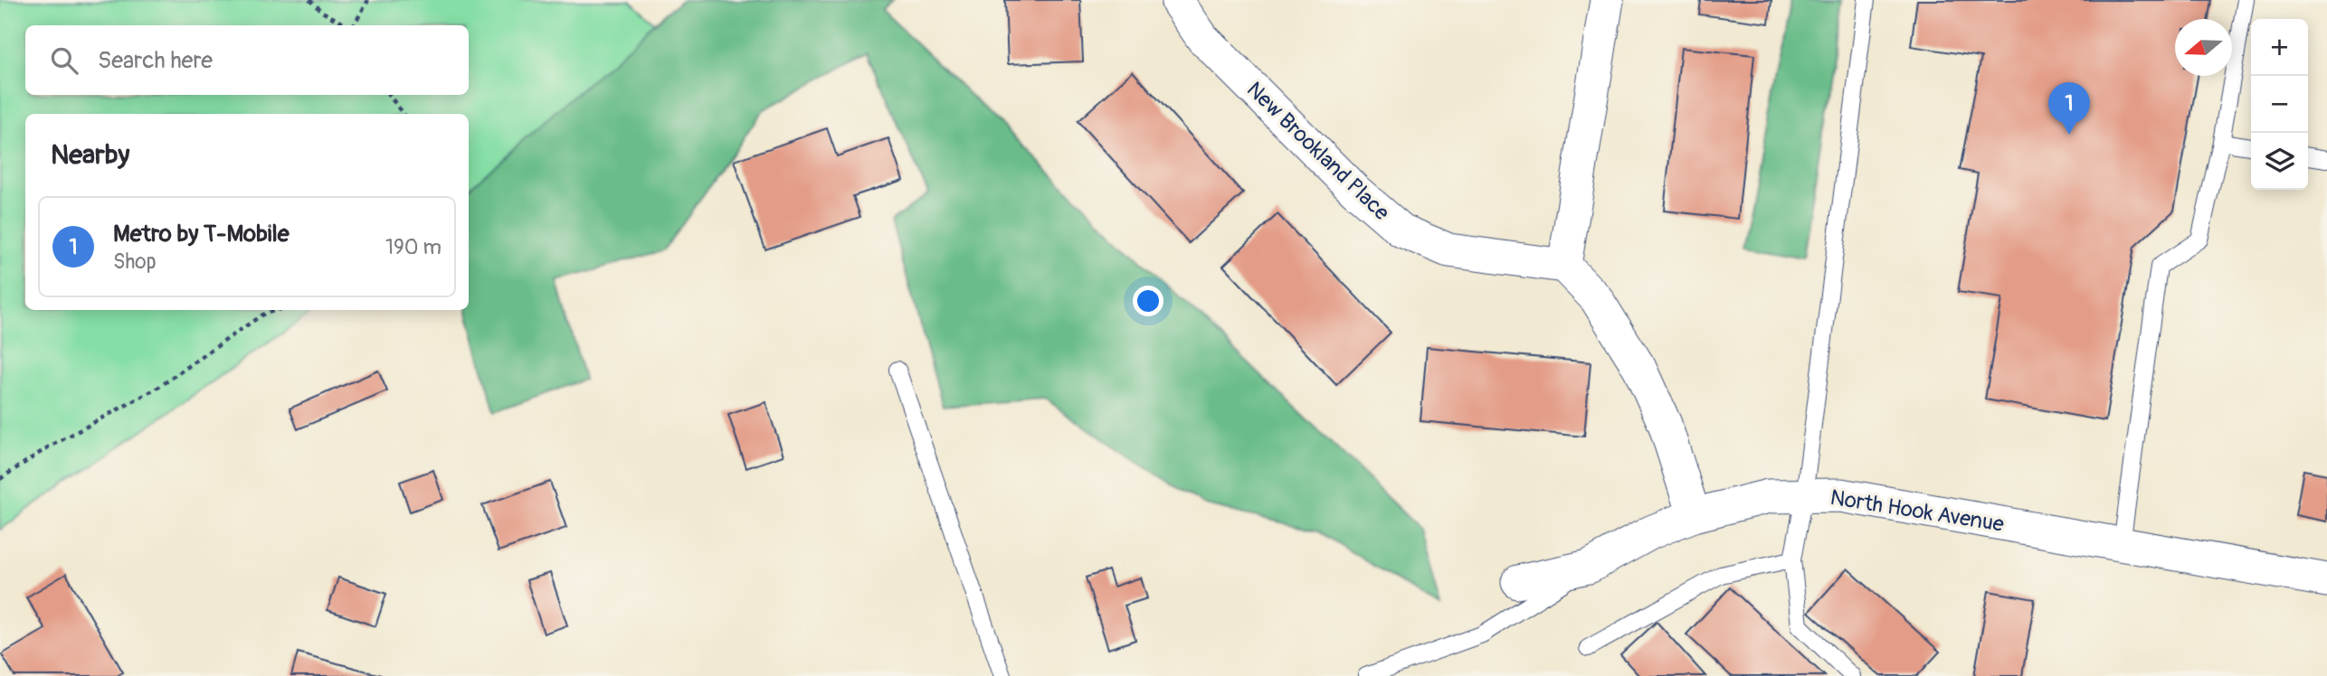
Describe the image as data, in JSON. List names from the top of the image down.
{
  "streets": {
    "street": ["New Brookland Place", "North Hook Avenue"]
  },
  "north": "left",
  "page": {
    "map_buttons": ["+", "−"],
    "search": "Search here",
    "pins": "1",
    "heading": "Nearby",
    "list": [
      {
        "mark": "1",
        "name": "Metro by T-Mobile",
        "note": "Shop",
        "value": "190 m"
      }
    ]
  }
}
